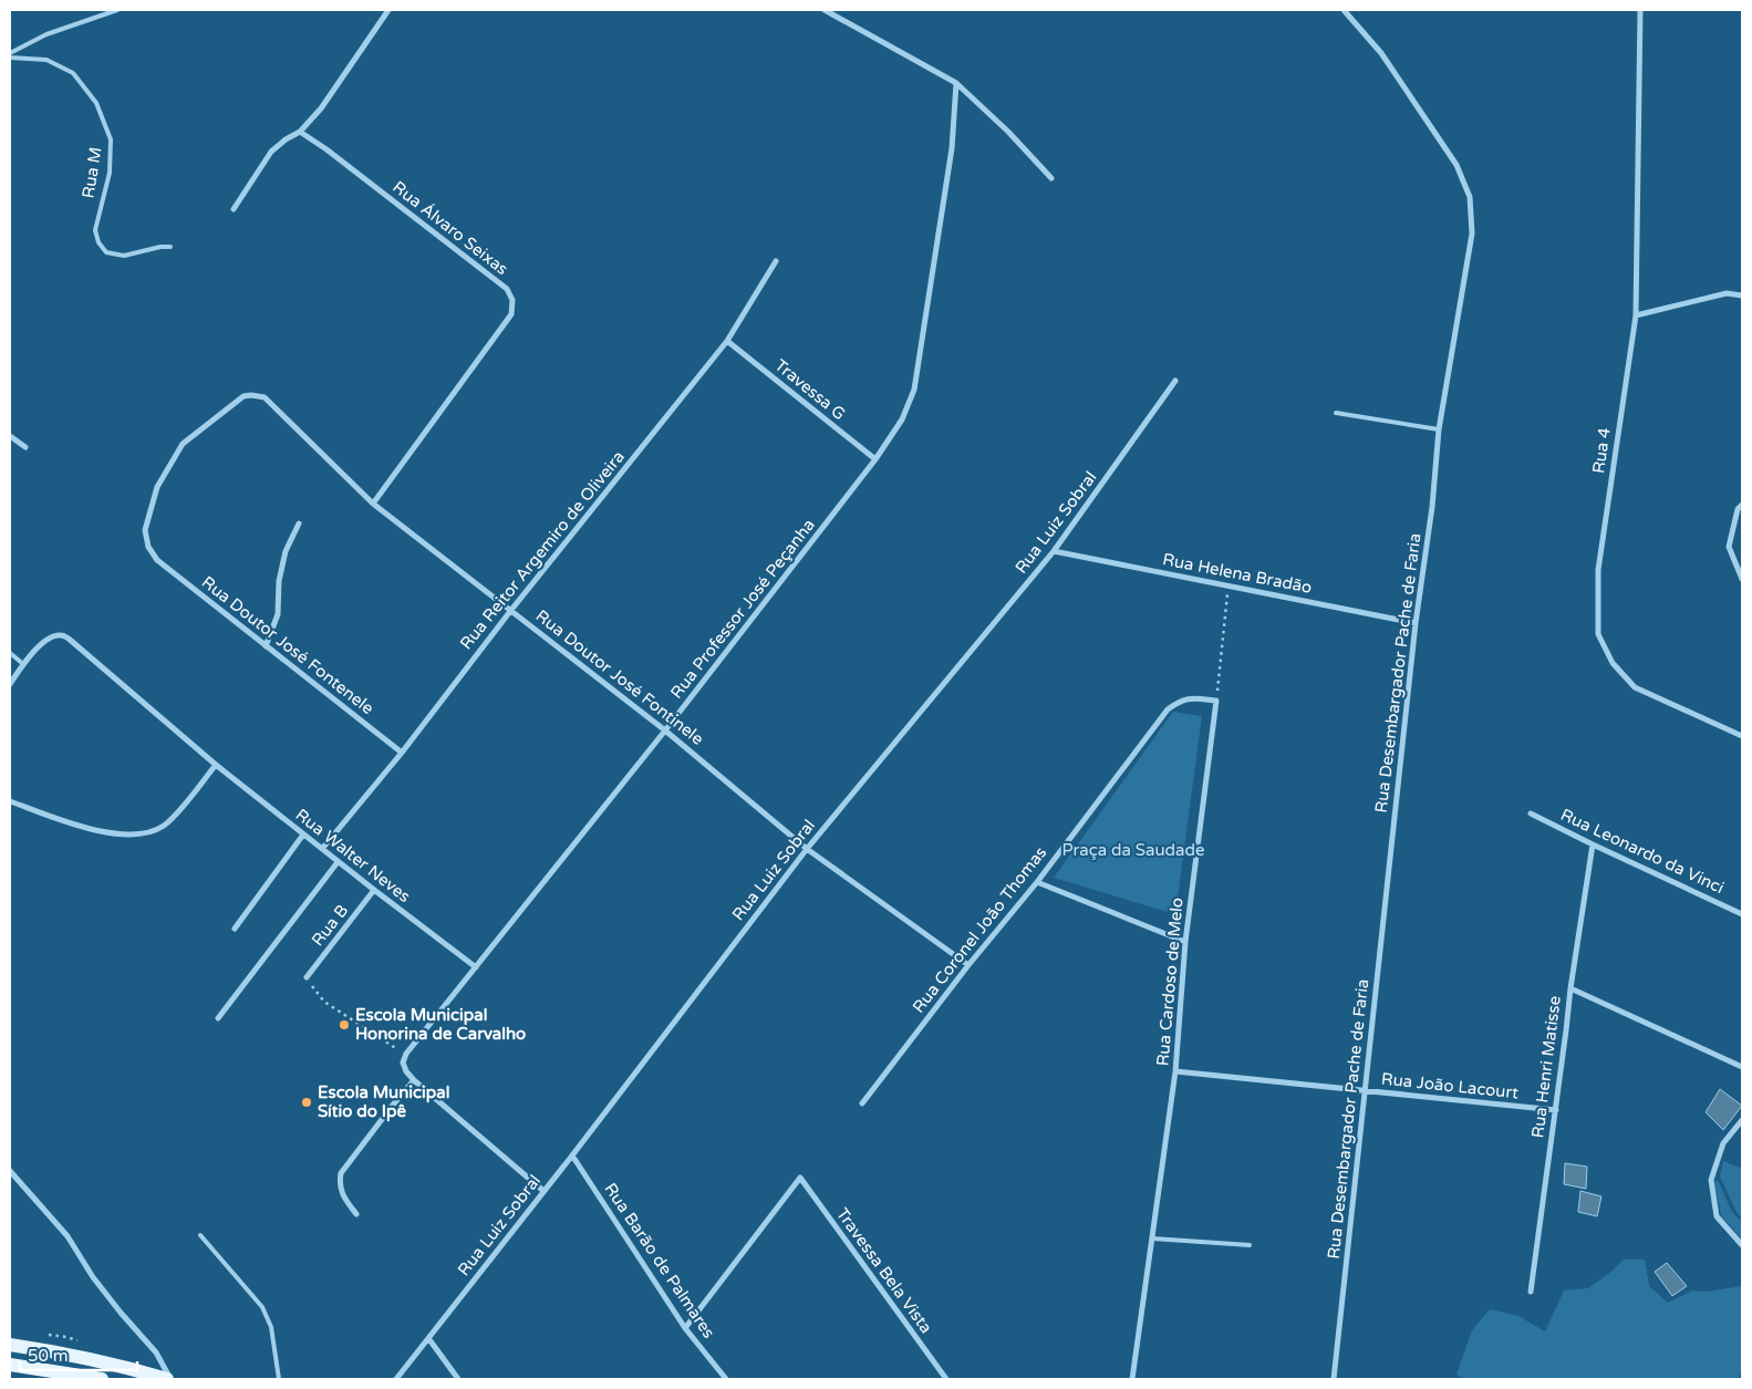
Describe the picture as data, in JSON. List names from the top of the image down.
{
  "streets": {
    "street": [
      "Rua Álvaro Seixas",
      "Travessa G",
      "Rua 4",
      "Rua Luiz Sobral",
      "Rua Reitor Argemiro de Oliveira",
      "Rua Helena Bradão",
      "Rua Professor José Peçanha",
      "Rua Doutor José Fontenele",
      "Rua Desembargador Pache de Faria",
      "Rua Doutor José Fontinele",
      "Rua Leonardo da Vinci",
      "Rua Walter Neves",
      "Rua B",
      "Rua Coronel João Thomas",
      "Rua Cardoso de Melo",
      "Rua Henri Matisse",
      "Rua João Lacourt",
      "Rua Barão de Palmares",
      "Travessa Bela Vista"
    ],
    "lane": ["Rua M"]
  },
  "crossings": [
    ["Rua Álvaro Seixas", "Rua Doutor José Fontinele"],
    ["Travessa G", "Rua Reitor Argemiro de Oliveira"],
    ["Travessa G", "Rua Professor José Peçanha"],
    ["Rua Luiz Sobral", "Rua Helena Bradão"],
    ["Rua Luiz Sobral", "Rua Doutor José Fontinele"],
    ["Rua Luiz Sobral", "Rua Barão de Palmares"],
    ["Rua Reitor Argemiro de Oliveira", "Rua Doutor José Fontenele"],
    ["Rua Reitor Argemiro de Oliveira", "Rua Doutor José Fontinele"],
    ["Rua Reitor Argemiro de Oliveira", "Rua Walter Neves"],
    ["Rua Helena Bradão", "Rua Desembargador Pache de Faria"],
    ["Rua Professor José Peçanha", "Rua Doutor José Fontinele"],
    ["Rua Professor José Peçanha", "Rua Walter Neves"],
    ["Rua Doutor José Fontenele", "Rua Doutor José Fontinele"],
    ["Rua Desembargador Pache de Faria", "Rua João Lacourt"],
    ["Rua Doutor José Fontinele", "Rua Coronel João Thomas"],
    ["Rua Leonardo da Vinci", "Rua Henri Matisse"],
    ["Rua Walter Neves", "Rua B"],
    ["Rua Coronel João Thomas", "Rua Cardoso de Melo"],
    ["Rua Cardoso de Melo", "Rua João Lacourt"],
    ["Rua Henri Matisse", "Rua João Lacourt"],
    ["Rua Barão de Palmares", "Travessa Bela Vista"]
  ],
  "parks": ["Praça da Saudade"],
  "places": ["Escola Municipal Honorina de Carvalho", "Escola Municipal Sítio do Ipê"],
  "scale_bar": "50 m"
}
